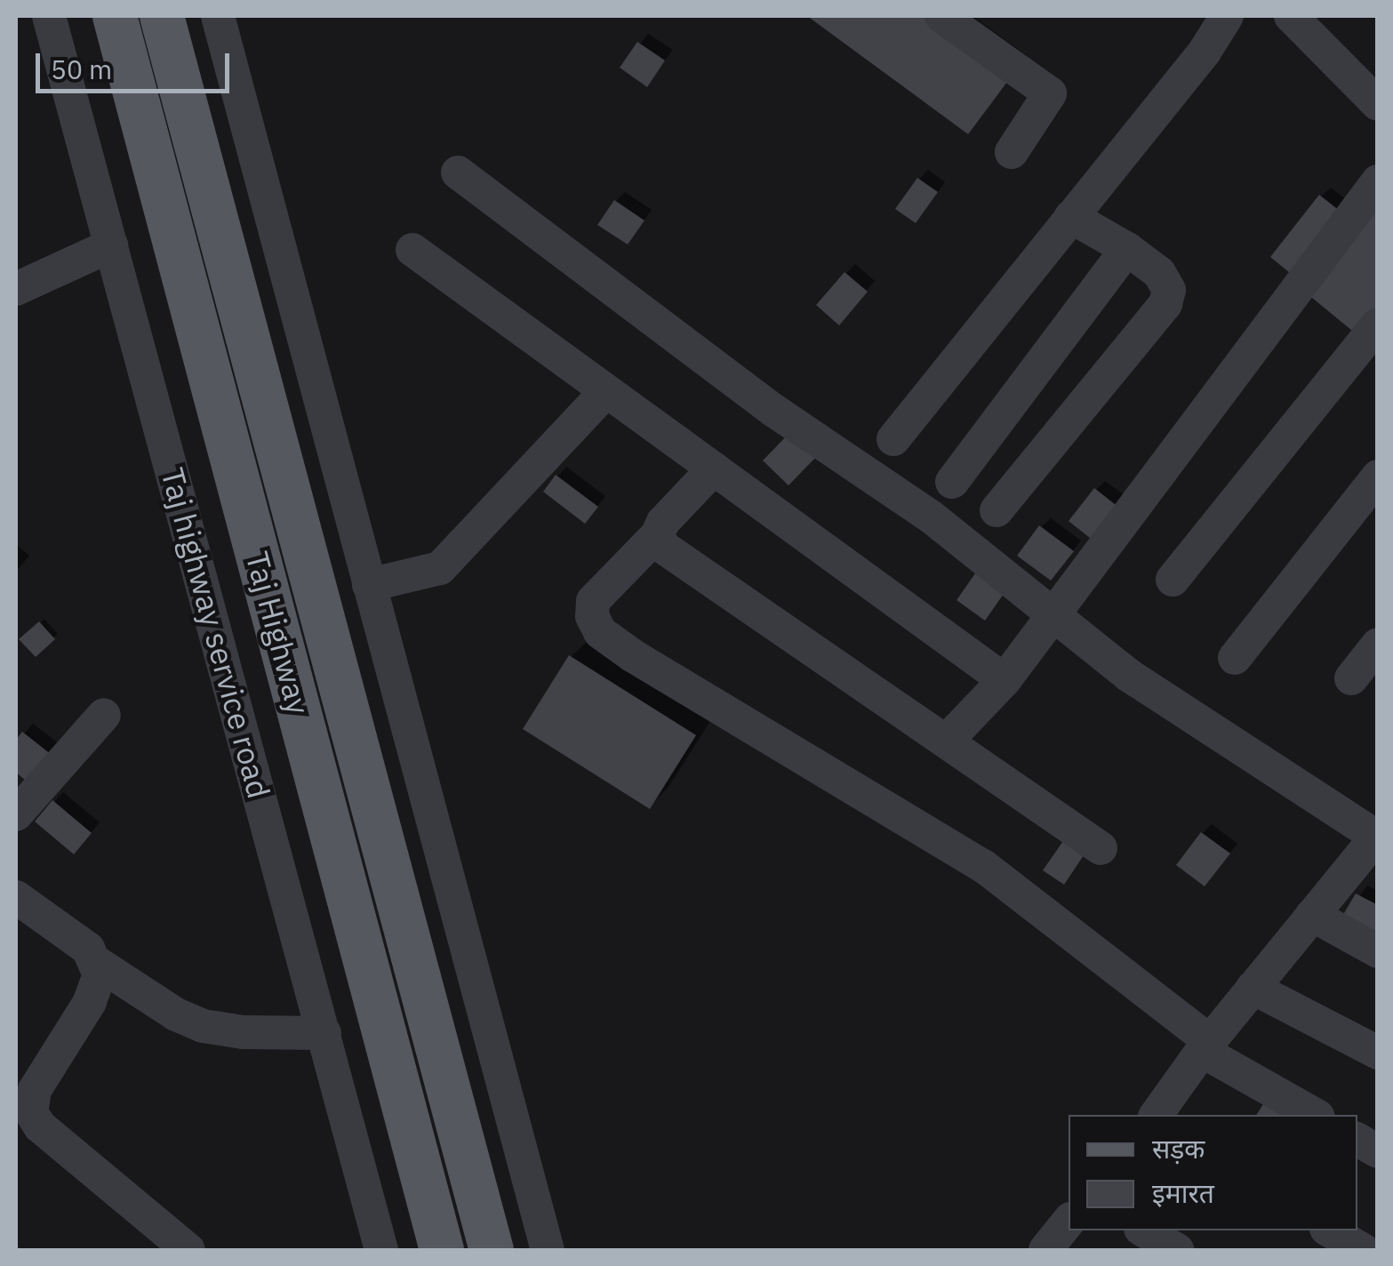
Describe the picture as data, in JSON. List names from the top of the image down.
{
  "streets": {
    "main road": ["Taj Highway"],
    "street": ["Taj highway service road"]
  },
  "legend": ["सड़क", "इमारत"],
  "scale_bar": "50 m"
}
